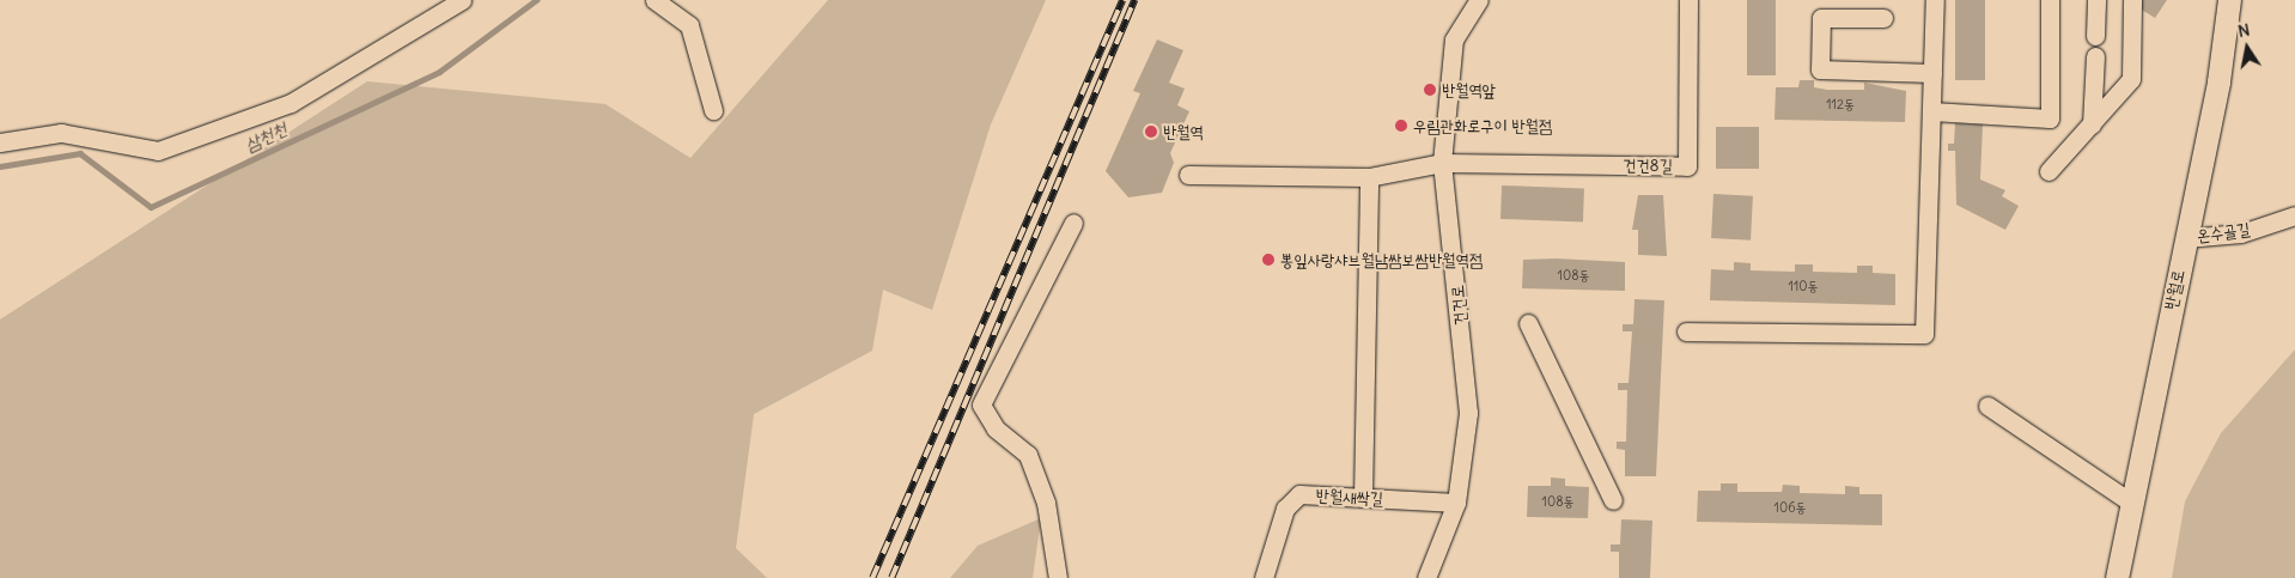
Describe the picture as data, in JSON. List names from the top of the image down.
{
  "streets": {
    "main road": ["반월로"],
    "street": [
      "건건8길",
      "온수골길",
      "건건로",
      "반월새싹길"
    ]
  },
  "crossings": [
    ["건건8길", "건건로"],
    ["온수골길", "반월로"],
    ["건건로", "반월새싹길"]
  ],
  "water": ["삼천천"],
  "places": [
    "반월역앞",
    "우림관화로구이 반월점",
    "반월역",
    "뽕잎사랑샤브월남쌈보쌈반월역점"
  ],
  "house_numbers": [
    "112동",
    "108동",
    "110동",
    "108동",
    "106동"
  ],
  "north": "top"
}
